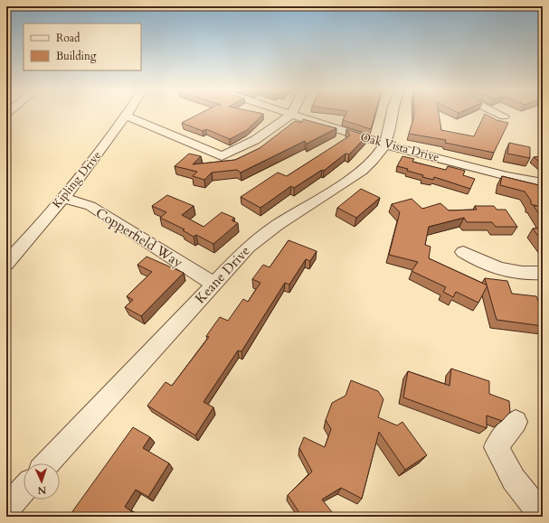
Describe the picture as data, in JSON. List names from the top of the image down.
{
  "streets": {
    "street": [
      "Oak Vista Drive",
      "Kipling Drive",
      "Copperfield Way",
      "Keane Drive"
    ]
  },
  "crossings": [
    ["Oak Vista Drive", "Keane Drive"],
    ["Kipling Drive", "Copperfield Way"],
    ["Copperfield Way", "Keane Drive"]
  ],
  "legend": ["Road", "Building"],
  "north": "bottom"
}
